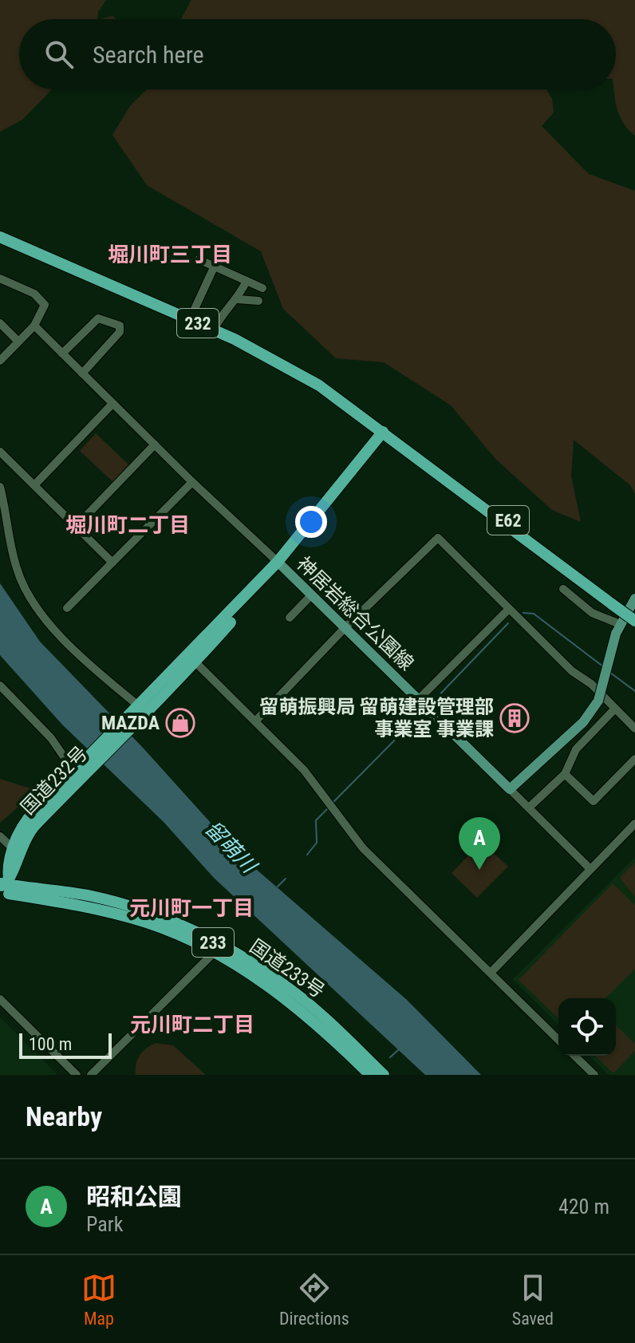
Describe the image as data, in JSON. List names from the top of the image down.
{
  "streets": {
    "highway": [
      "232",
      "E62",
      "国道232号",
      "233",
      "国道233号"
    ],
    "main road": ["神居岩総合公園線"]
  },
  "crossings": [
    ["232", "E62"],
    ["232", "国道232号"],
    ["E62", "国道232号"],
    ["神居岩総合公園線", "国道232号"],
    ["国道232号", "国道233号"]
  ],
  "districts": [
    "堀川町三丁目",
    "堀川町二丁目",
    "元川町一丁目",
    "元川町二丁目"
  ],
  "water": ["留萌川"],
  "places": {
    "building": ["留萌振興局 留萌建設管理部 事業室 事業課"],
    "shop": ["MAZDA"]
  },
  "scale_bar": "100 m",
  "page": {
    "search": "Search here",
    "pins": "A",
    "scale": "100 m",
    "heading": "Nearby",
    "list": [
      {
        "mark": "A",
        "name": "昭和公園",
        "note": "Park",
        "value": "420 m"
      }
    ],
    "nav": ["Map", "Directions", "Saved"]
  }
}
